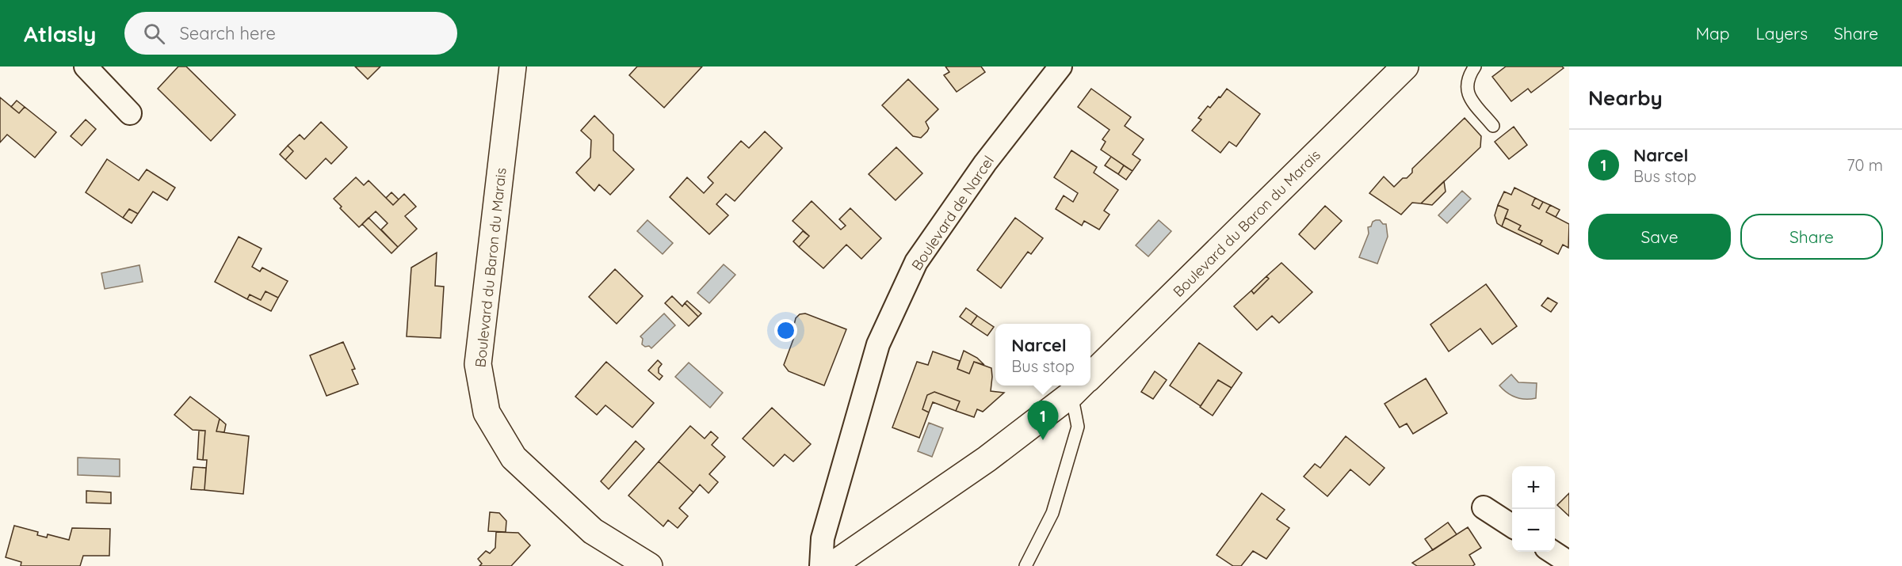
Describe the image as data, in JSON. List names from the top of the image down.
{
  "streets": {
    "street": ["Boulevard de Narcel", "Boulevard du Baron du Marais"]
  },
  "page": {
    "header": "Atlasly",
    "search": "Search here",
    "nav": ["Map", "Layers", "Share"],
    "heading": "Nearby",
    "list": [
      {
        "mark": "1",
        "name": "Narcel",
        "note": "Bus stop",
        "value": "70 m"
      }
    ],
    "buttons": ["Save", "Share"],
    "popup": ["Narcel", "Bus stop"],
    "pins": "1",
    "map_buttons": ["+", "−"]
  }
}
